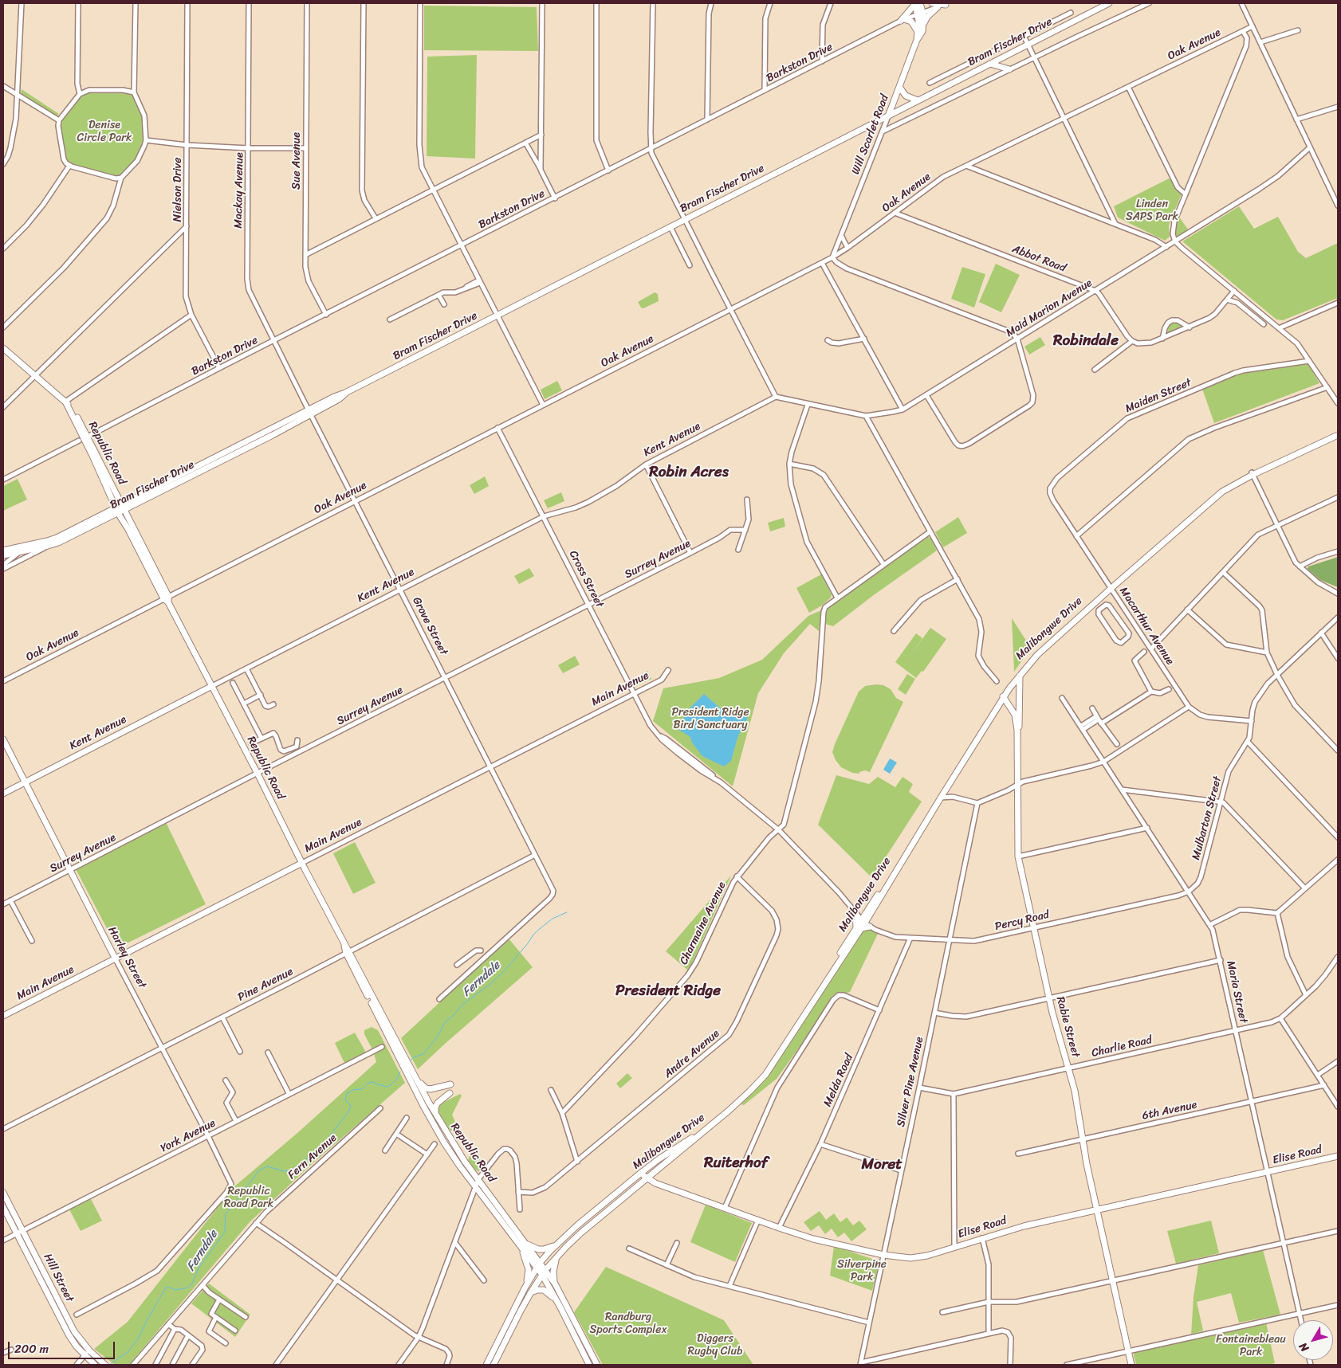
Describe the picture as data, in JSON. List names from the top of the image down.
{
  "streets": {
    "main road": [
      "Bram Fischer Drive",
      "Will Scarlet Road",
      "Kent Avenue",
      "Republic Road",
      "Malibongwe Drive",
      "Main Avenue",
      "Harley Street",
      "Rabie Street",
      "Elise Road",
      "Hill Street"
    ],
    "street": [
      "Oak Avenue",
      "Barkston Drive",
      "Sue Avenue",
      "Nielson Drive",
      "Mackay Avenue",
      "Abbot Road",
      "Maid Marion Avenue",
      "Maiden Street",
      "Surrey Avenue",
      "Cross Street",
      "Grove Street",
      "Macarthur Avenue",
      "Mulbarton Street",
      "Percy Road",
      "Charmaine Avenue",
      "Pine Avenue",
      "Maria Street",
      "Charlie Road",
      "Andre Avenue",
      "Melda Road",
      "Silver Pine Avenue",
      "6th Avenue",
      "York Avenue",
      "Fern Avenue"
    ]
  },
  "crossings": [
    ["Bram Fischer Drive", "Will Scarlet Road"],
    ["Bram Fischer Drive", "Republic Road"],
    ["Bram Fischer Drive", "Grove Street"],
    ["Oak Avenue", "Will Scarlet Road"],
    ["Oak Avenue", "Abbot Road"],
    ["Oak Avenue", "Republic Road"],
    ["Oak Avenue", "Cross Street"],
    ["Oak Avenue", "Grove Street"],
    ["Barkston Drive", "Will Scarlet Road"],
    ["Barkston Drive", "Sue Avenue"],
    ["Barkston Drive", "Nielson Drive"],
    ["Barkston Drive", "Mackay Avenue"],
    ["Barkston Drive", "Republic Road"],
    ["Mackay Avenue", "Grove Street"],
    ["Abbot Road", "Maid Marion Avenue"],
    ["Maid Marion Avenue", "Kent Avenue"],
    ["Maiden Street", "Macarthur Avenue"],
    ["Kent Avenue", "Republic Road"],
    ["Kent Avenue", "Cross Street"],
    ["Kent Avenue", "Grove Street"],
    ["Kent Avenue", "Harley Street"],
    ["Republic Road", "Surrey Avenue"],
    ["Republic Road", "Malibongwe Drive"],
    ["Republic Road", "Main Avenue"],
    ["Republic Road", "Pine Avenue"],
    ["Surrey Avenue", "Cross Street"],
    ["Surrey Avenue", "Grove Street"],
    ["Surrey Avenue", "Harley Street"],
    ["Cross Street", "Malibongwe Drive"],
    ["Cross Street", "Main Avenue"],
    ["Cross Street", "Percy Road"],
    ["Cross Street", "Charmaine Avenue"],
    ["Grove Street", "Main Avenue"],
    ["Grove Street", "Pine Avenue"],
    ["Macarthur Avenue", "Malibongwe Drive"],
    ["Macarthur Avenue", "Mulbarton Street"],
    ["Malibongwe Drive", "Percy Road"],
    ["Malibongwe Drive", "Rabie Street"],
    ["Malibongwe Drive", "Elise Road"],
    ["Main Avenue", "Harley Street"],
    ["Mulbarton Street", "Percy Road"],
    ["Mulbarton Street", "Maria Street"],
    ["Percy Road", "Maria Street"],
    ["Percy Road", "Rabie Street"],
    ["Percy Road", "Melda Road"],
    ["Percy Road", "Silver Pine Avenue"],
    ["Charmaine Avenue", "Andre Avenue"],
    ["Harley Street", "Pine Avenue"],
    ["Harley Street", "York Avenue"],
    ["Maria Street", "Charlie Road"],
    ["Maria Street", "6th Avenue"],
    ["Maria Street", "Elise Road"],
    ["Rabie Street", "Charlie Road"],
    ["Rabie Street", "6th Avenue"],
    ["Rabie Street", "Elise Road"],
    ["Charlie Road", "Silver Pine Avenue"],
    ["Melda Road", "Elise Road"],
    ["Silver Pine Avenue", "Elise Road"],
    ["York Avenue", "Hill Street"]
  ],
  "districts": [
    "Robindale",
    "Robin Acres",
    "President Ridge",
    "Ruiterhof",
    "Moret"
  ],
  "water": ["Ferndale"],
  "parks": [
    "Denise Circle Park",
    "Linden SAPS Park",
    "President Ridge Bird Sanctuary",
    "Republic Road Park",
    "Silverpine Park",
    "Randburg Sports Complex",
    "Diggers Rugby Club",
    "Fontainebleau Park"
  ],
  "scale_bar": "200 m",
  "north": "bottom left"
}
